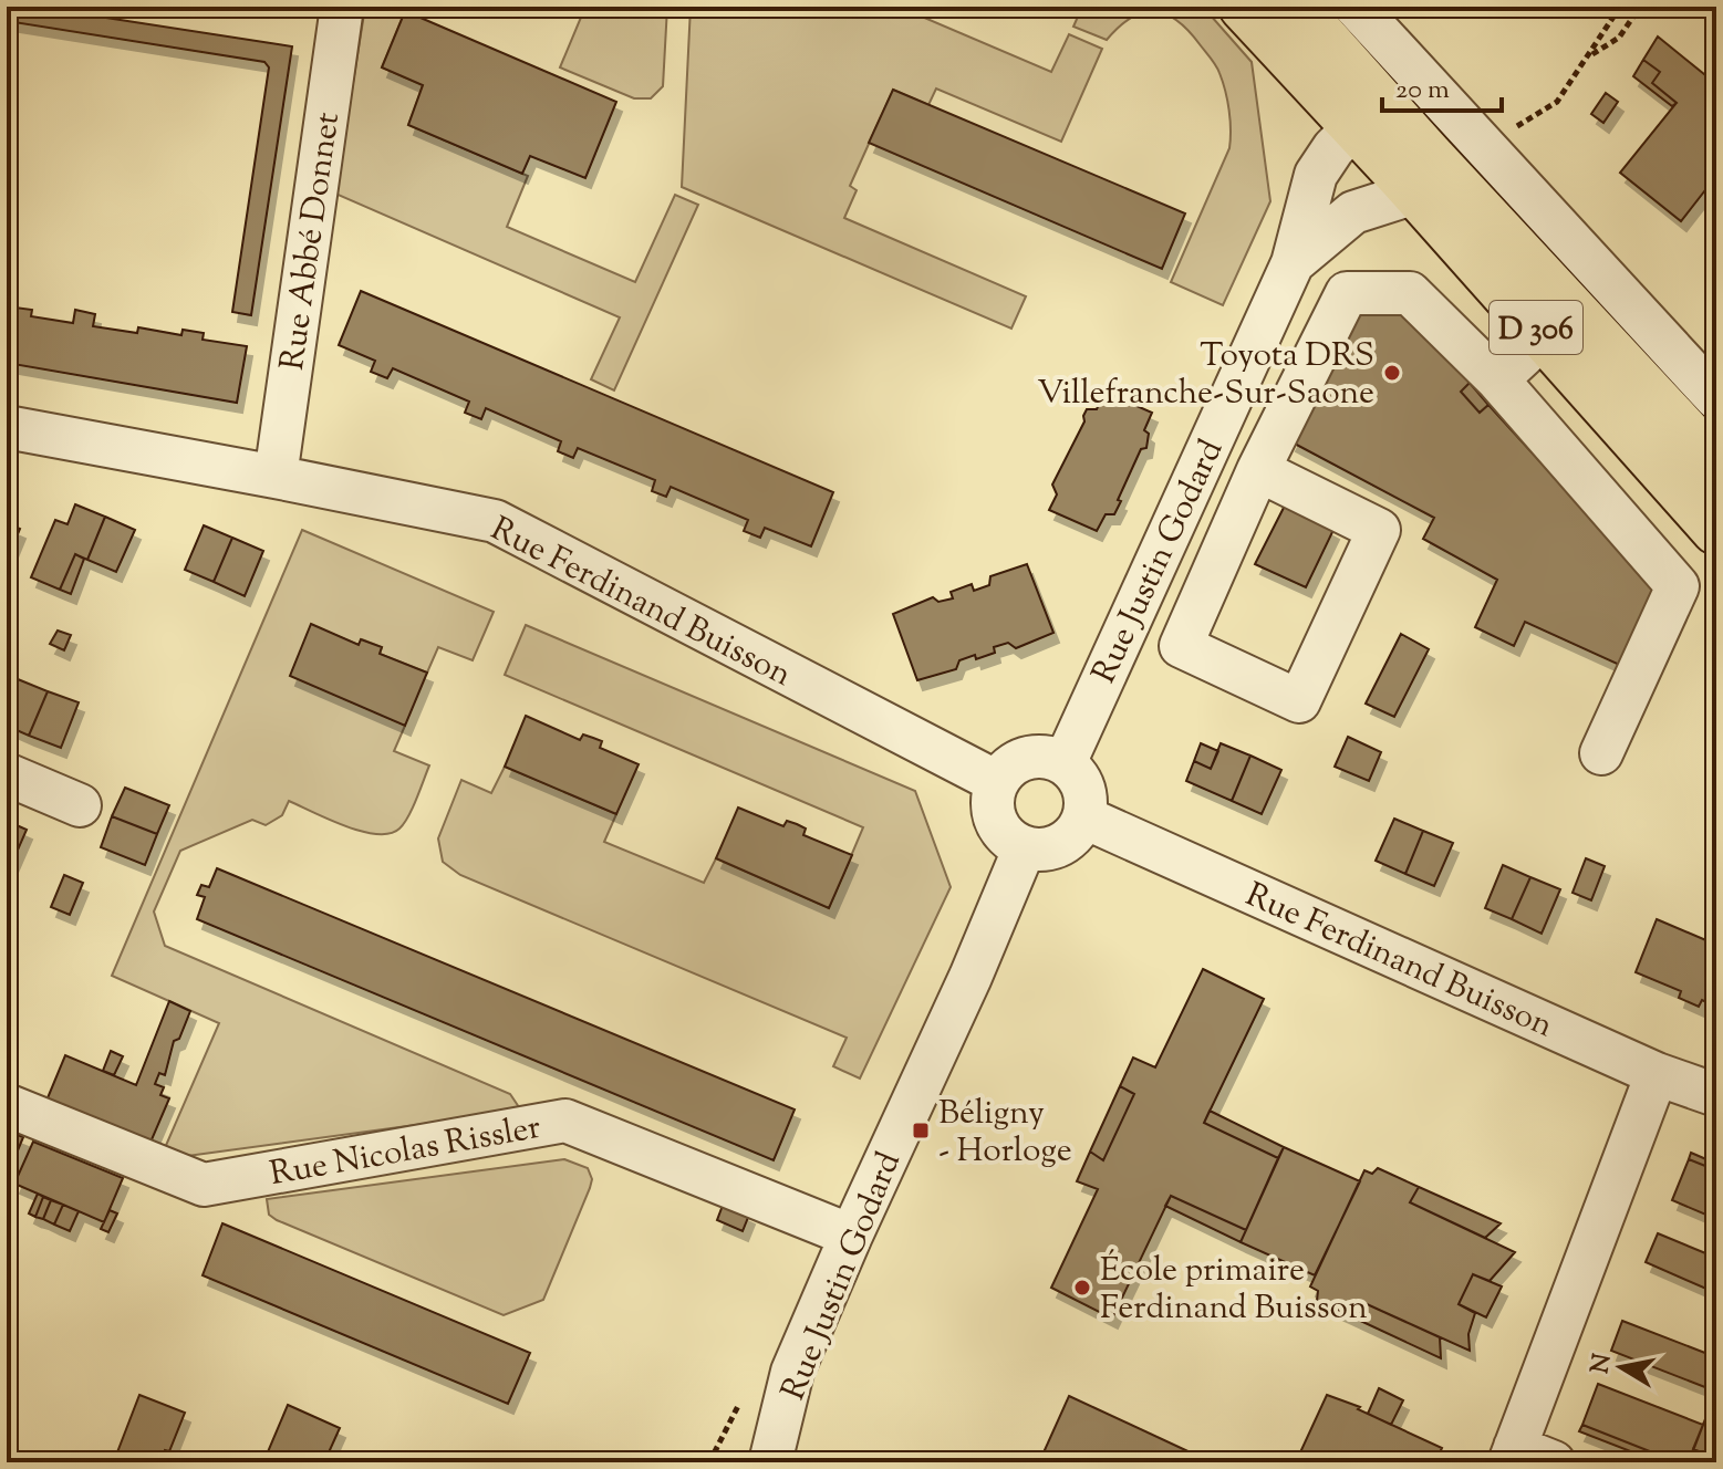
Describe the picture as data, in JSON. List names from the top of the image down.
{
  "streets": {
    "main road": ["D 306"],
    "street": [
      "Rue Abbé Donnet",
      "Rue Justin Godard",
      "Rue Ferdinand Buisson",
      "Rue Nicolas Rissler"
    ]
  },
  "crossings": [
    ["Rue Abbé Donnet", "Rue Ferdinand Buisson"],
    ["D 306", "Rue Justin Godard"],
    ["Rue Justin Godard", "Rue Ferdinand Buisson"],
    ["Rue Justin Godard", "Rue Nicolas Rissler"]
  ],
  "places": {
    "other": ["Toyota DRS Villefranche-Sur-Saone", "École primaire Ferdinand Buisson"],
    "transit": ["Béligny - Horloge"]
  },
  "scale_bar": "20 m",
  "north": "left"
}
